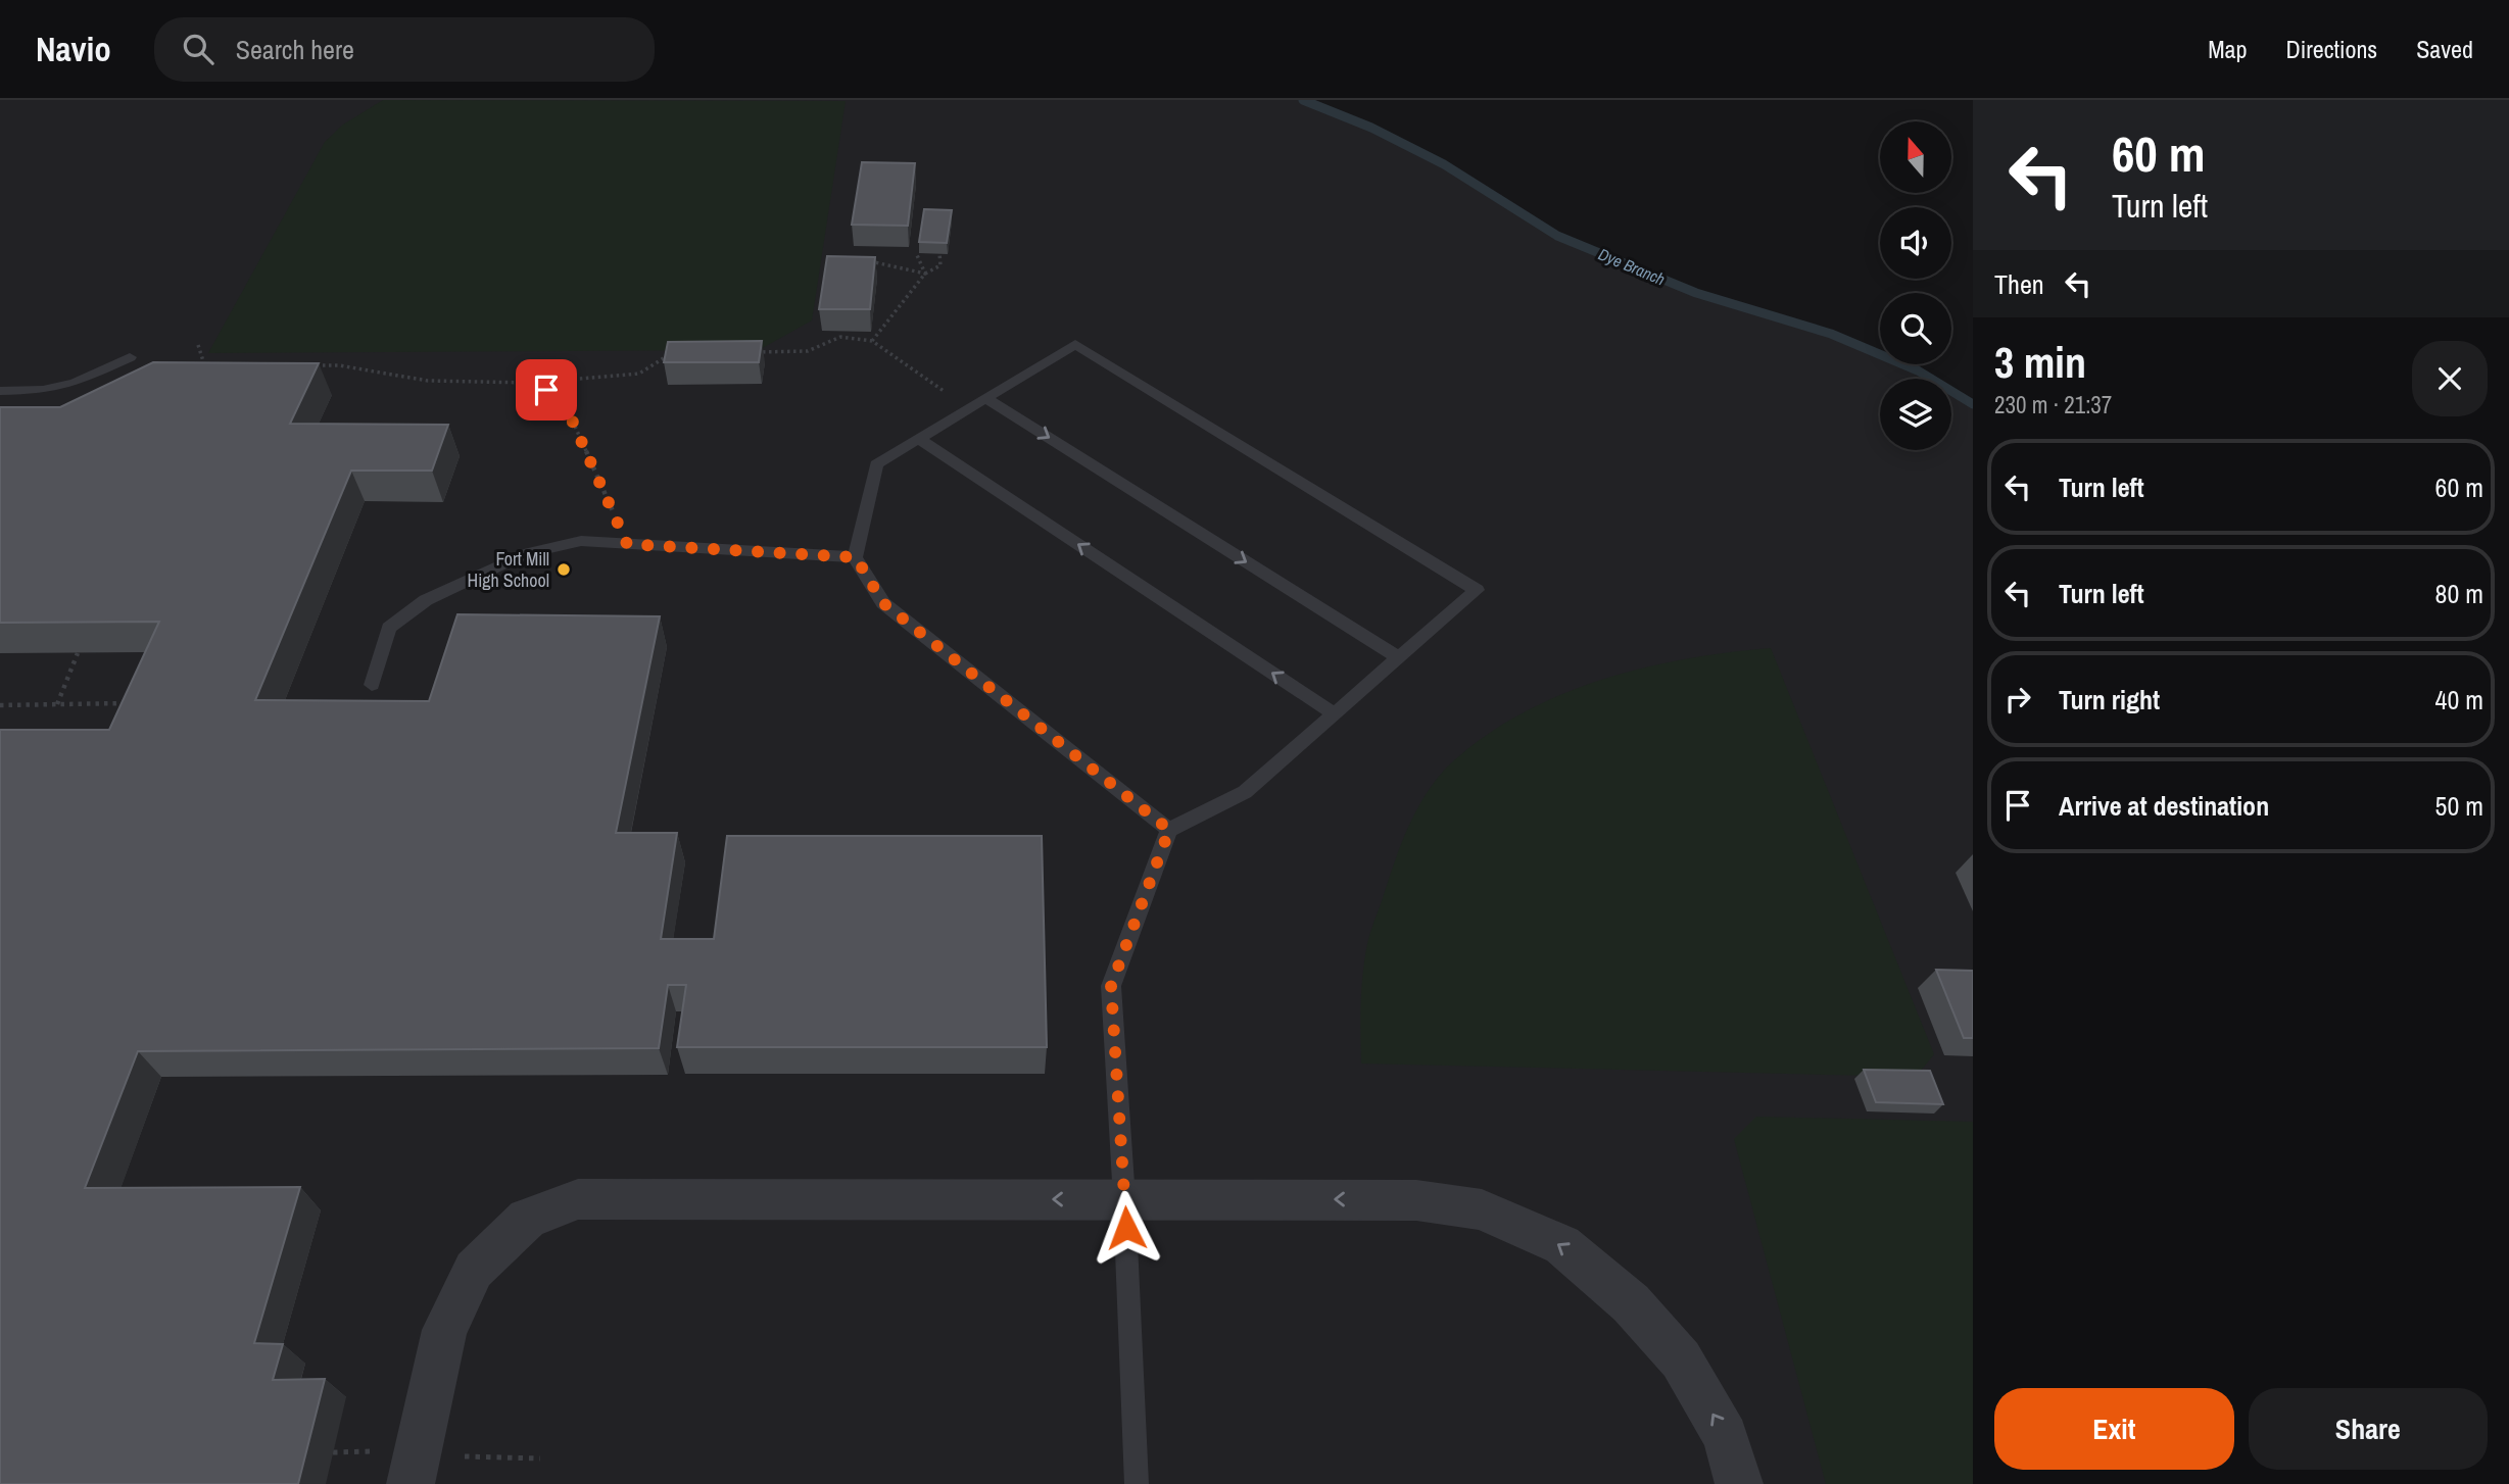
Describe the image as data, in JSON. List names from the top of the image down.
{
  "water": ["Dye Branch"],
  "places": ["Fort Mill High School"],
  "north": "top",
  "page": {
    "header": "Navio",
    "search": "Search here",
    "nav": ["Map", "Directions", "Saved"],
    "turn": ["60 m", "Turn left"],
    "then": "Then",
    "heading": ["3 min", "230 m · 21:37"],
    "list": [
      {
        "name": "Turn left",
        "value": "60 m"
      },
      {
        "name": "Turn left",
        "value": "80 m"
      },
      {
        "name": "Turn right",
        "value": "40 m"
      },
      {
        "name": "Arrive at destination",
        "value": "50 m"
      }
    ],
    "buttons": ["Exit", "Share"]
  }
}
